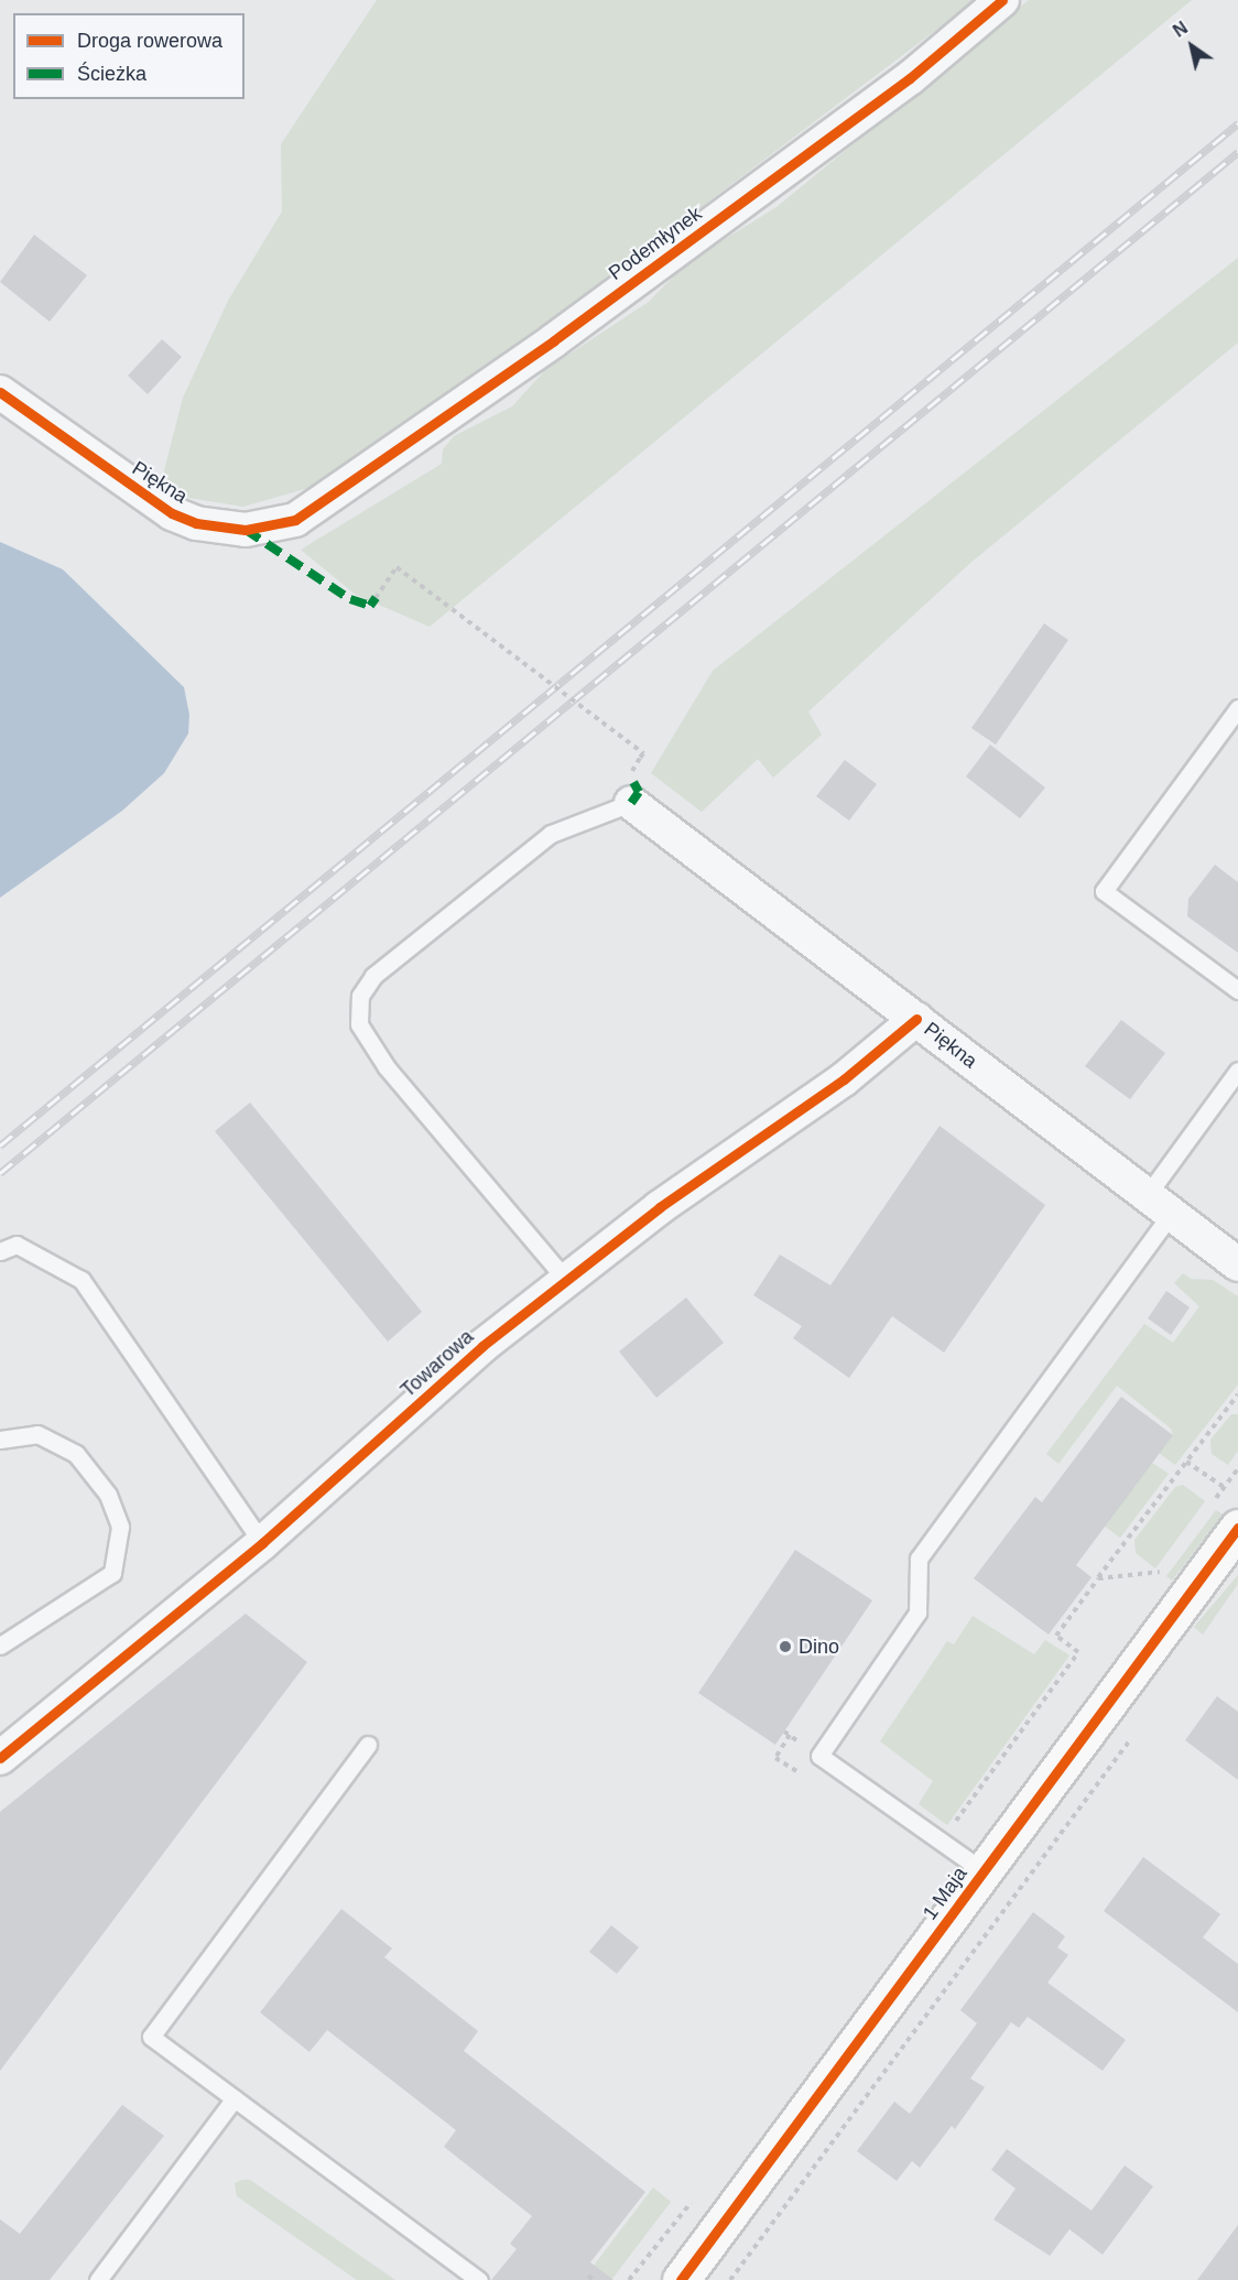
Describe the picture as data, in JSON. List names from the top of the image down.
{
  "streets": {
    "street": [
      "Podemłynek",
      "Piękna",
      "Towarowa",
      "1 Maja"
    ]
  },
  "crossings": [
    ["Podemłynek", "Piękna"],
    ["Piękna", "Towarowa"]
  ],
  "places": ["Dino"],
  "legend": ["Droga rowerowa", "Ścieżka"],
  "north": "top left"
}
